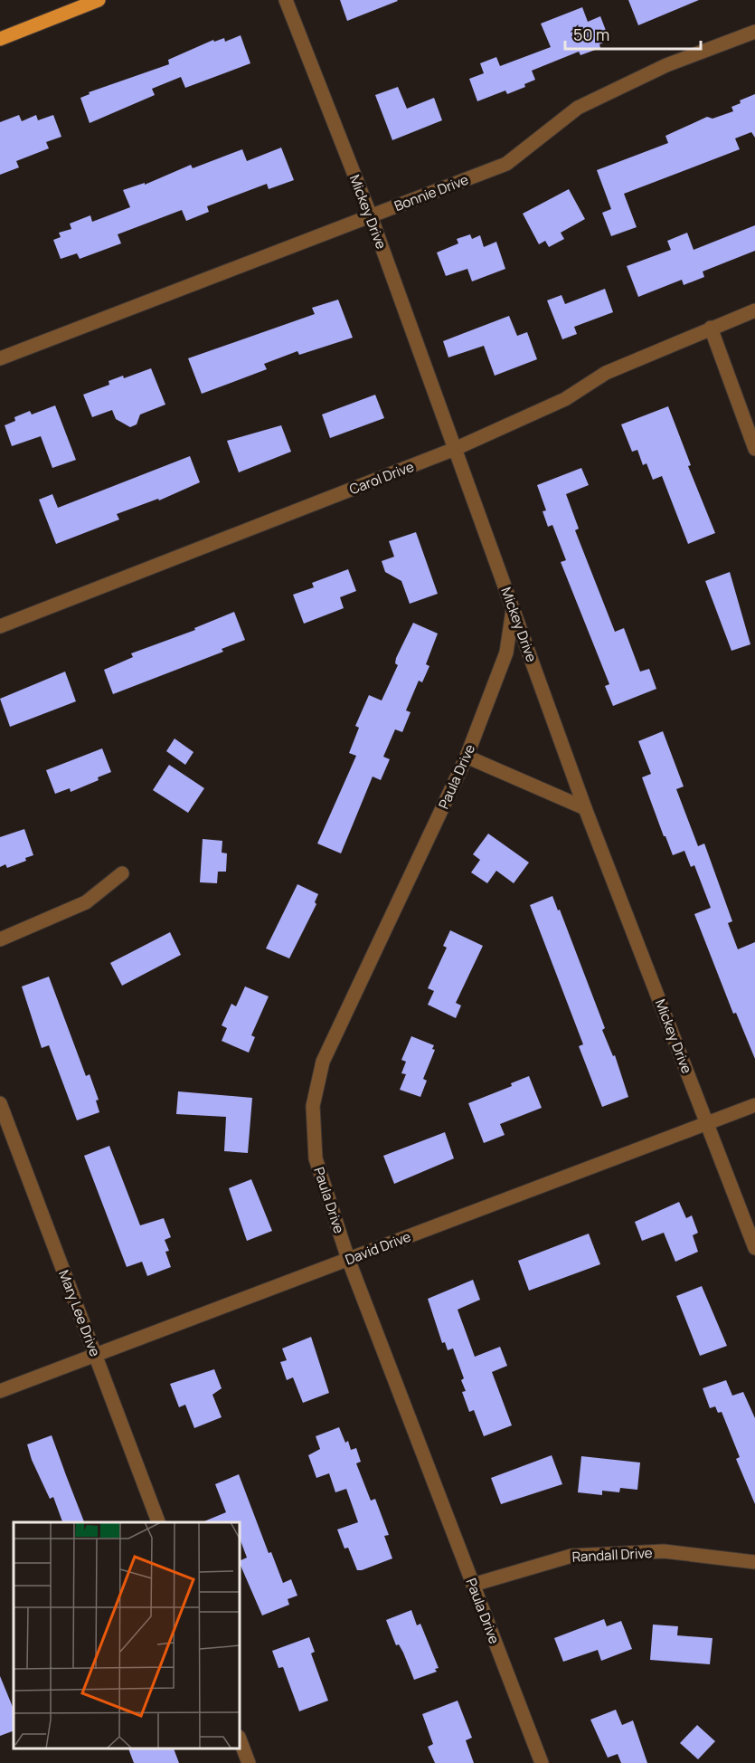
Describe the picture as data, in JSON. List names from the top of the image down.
{
  "streets": {
    "street": [
      "Bonnie Drive",
      "Mickey Drive",
      "Carol Drive",
      "Paula Drive",
      "David Drive",
      "Mary Lee Drive",
      "Randall Drive"
    ]
  },
  "crossings": [
    ["Bonnie Drive", "Mickey Drive"],
    ["Mickey Drive", "Carol Drive"],
    ["Mickey Drive", "Paula Drive"],
    ["Mickey Drive", "David Drive"],
    ["Paula Drive", "David Drive"],
    ["Paula Drive", "Randall Drive"],
    ["David Drive", "Mary Lee Drive"]
  ],
  "scale_bar": "50 m"
}
